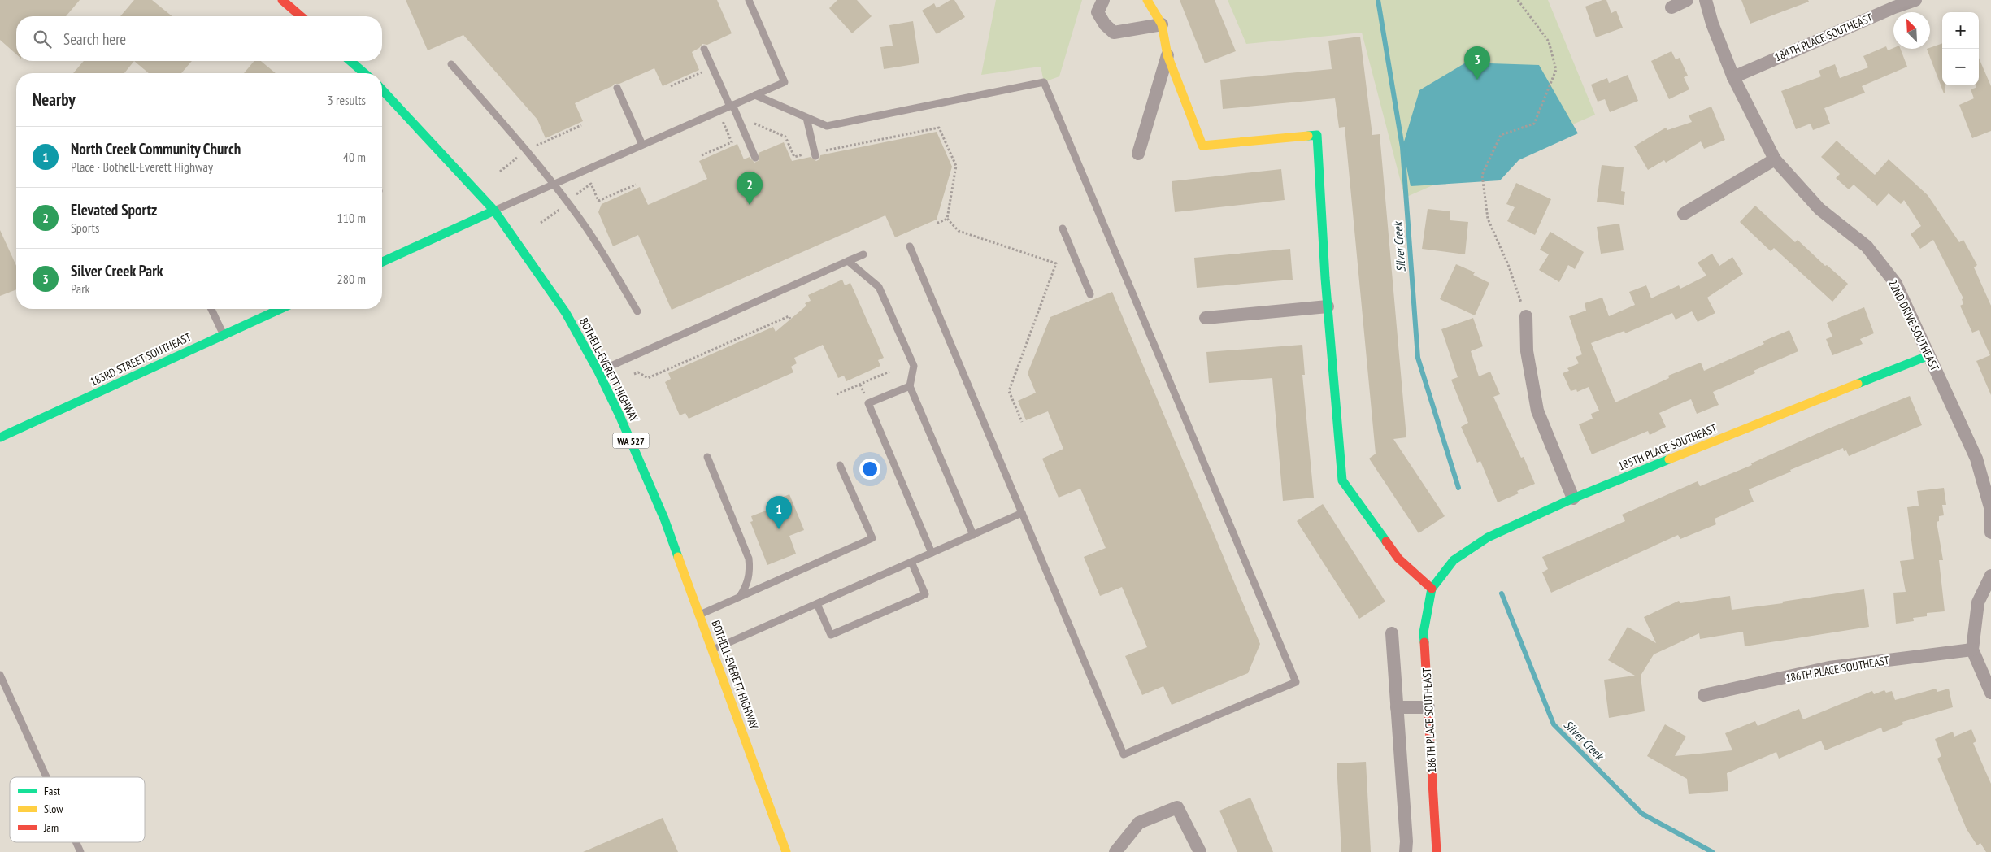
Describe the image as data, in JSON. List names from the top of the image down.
{
  "streets": {
    "street": [
      "184TH PLACE SOUTHEAST",
      "22ND DRIVE SOUTHEAST",
      "183RD STREET SOUTHEAST",
      "BOTHELL-EVERETT HIGHWAY",
      "WA 527",
      "185TH PLACE SOUTHEAST",
      "186TH PLACE SOUTHEAST"
    ]
  },
  "crossings": [
    ["184TH PLACE SOUTHEAST", "22ND DRIVE SOUTHEAST"],
    ["22ND DRIVE SOUTHEAST", "185TH PLACE SOUTHEAST"],
    ["185TH PLACE SOUTHEAST", "186TH PLACE SOUTHEAST"]
  ],
  "water": ["Silver Creek"],
  "legend": ["Fast", "Slow", "Jam"],
  "north": "top left",
  "page": {
    "map_buttons": ["+", "−"],
    "search": "Search here",
    "pins": ["3", "2", "1"],
    "heading": ["Nearby", "3 results"],
    "list": [
      {
        "mark": "1",
        "name": "North Creek Community Church",
        "note": "Place · Bothell-Everett Highway",
        "value": "40 m"
      },
      {
        "mark": "2",
        "name": "Elevated Sportz",
        "note": "Sports",
        "value": "110 m"
      },
      {
        "mark": "3",
        "name": "Silver Creek Park",
        "note": "Park",
        "value": "280 m"
      }
    ]
  }
}
